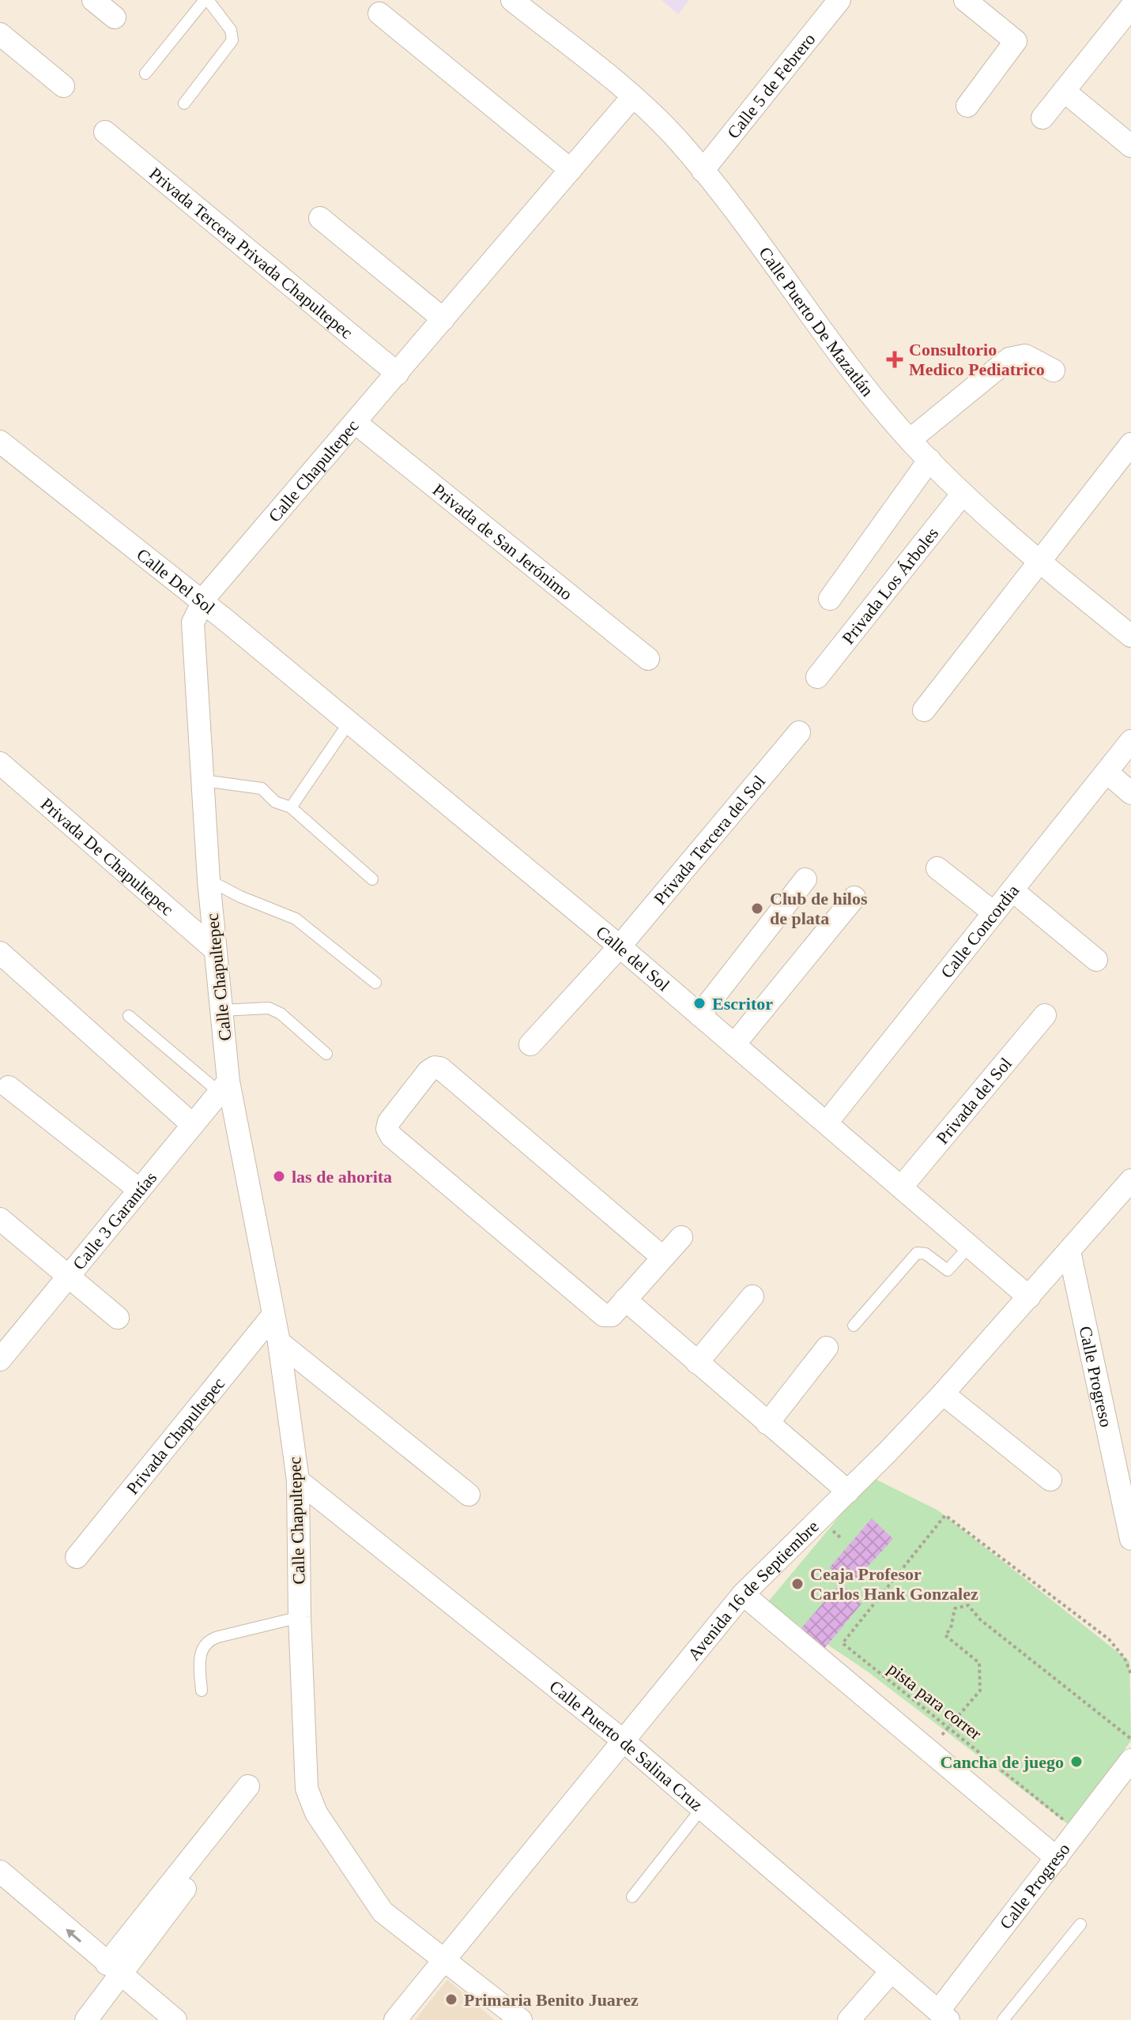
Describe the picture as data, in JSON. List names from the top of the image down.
{
  "streets": {
    "street": [
      "Calle 5 de Febrero",
      "Privada Tercera Privada Chapultepec",
      "Calle Puerto De Mazatlán",
      "Calle Chapultepec",
      "Privada de San Jerónimo",
      "Calle Del Sol",
      "Privada Los Árboles",
      "Privada Tercera del Sol",
      "Privada De Chapultepec",
      "Calle Concordia",
      "Calle del Sol",
      "Privada del Sol",
      "Calle 3 Garantías",
      "Calle Progreso",
      "Privada Chapultepec",
      "Avenida 16 de Septiembre",
      "Calle Puerto de Salina Cruz"
    ],
    "path": ["pista para correr"]
  },
  "crossings": [
    ["Calle 5 de Febrero", "Calle Puerto De Mazatlán"],
    ["Privada Tercera Privada Chapultepec", "Calle Chapultepec"],
    ["Calle Puerto De Mazatlán", "Calle Chapultepec"],
    ["Calle Puerto De Mazatlán", "Privada Los Árboles"],
    ["Calle Chapultepec", "Privada de San Jerónimo"],
    ["Calle Chapultepec", "Calle Del Sol"],
    ["Calle Chapultepec", "Privada De Chapultepec"],
    ["Calle Chapultepec", "Calle 3 Garantías"],
    ["Calle Chapultepec", "Privada Chapultepec"],
    ["Calle Chapultepec", "Avenida 16 de Septiembre"],
    ["Calle Chapultepec", "Calle Puerto de Salina Cruz"],
    ["Calle Del Sol", "Calle del Sol"],
    ["Privada Tercera del Sol", "Calle del Sol"],
    ["Calle Concordia", "Calle del Sol"],
    ["Calle del Sol", "Privada del Sol"],
    ["Calle del Sol", "Avenida 16 de Septiembre"],
    ["Calle Progreso", "Avenida 16 de Septiembre"],
    ["Calle Progreso", "Calle Puerto de Salina Cruz"],
    ["Avenida 16 de Septiembre", "Calle Puerto de Salina Cruz"]
  ],
  "places": {
    "health": ["Consultorio Medico Pediatrico"],
    "other": [
      "Club de hilos de plata",
      "Escritor",
      "las de ahorita",
      "Ceaja Profesor Carlos Hank Gonzalez",
      "Cancha de juego",
      "Primaria Benito Juarez"
    ]
  }
}
